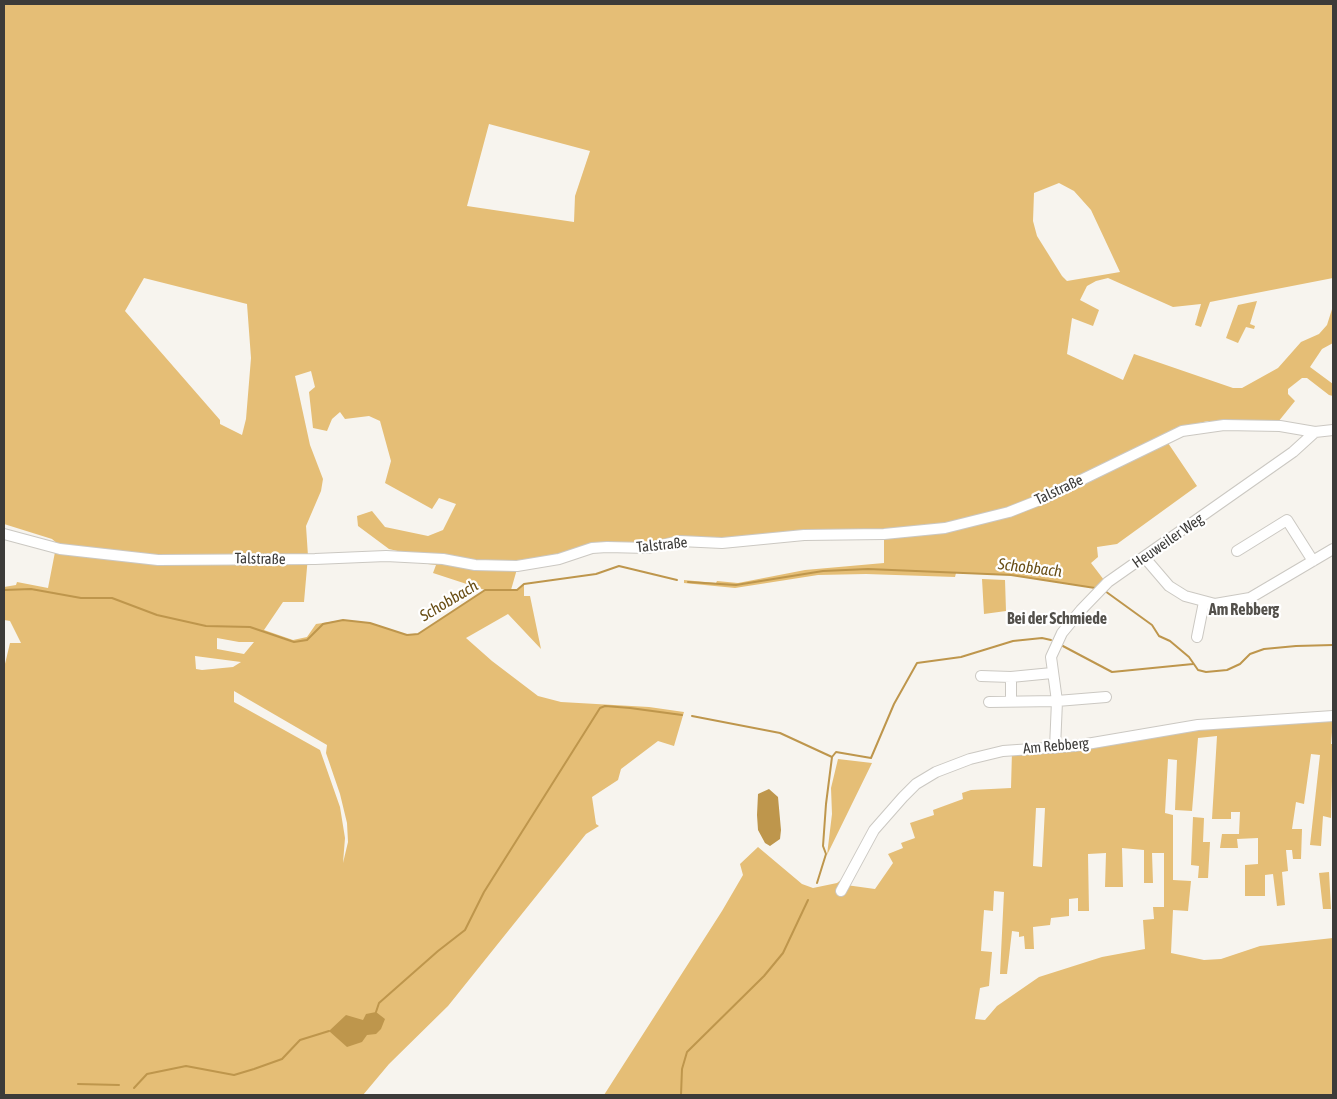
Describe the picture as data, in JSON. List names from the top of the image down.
{
  "streets": {
    "street": ["Talstraße", "Heuweiler Weg", "Am Rebberg"]
  },
  "crossings": [
    ["Talstraße", "Heuweiler Weg"],
    ["Heuweiler Weg", "Am Rebberg"]
  ],
  "districts": ["Am Rebberg", "Bei der Schmiede"],
  "water": ["Schobbach"]
}
